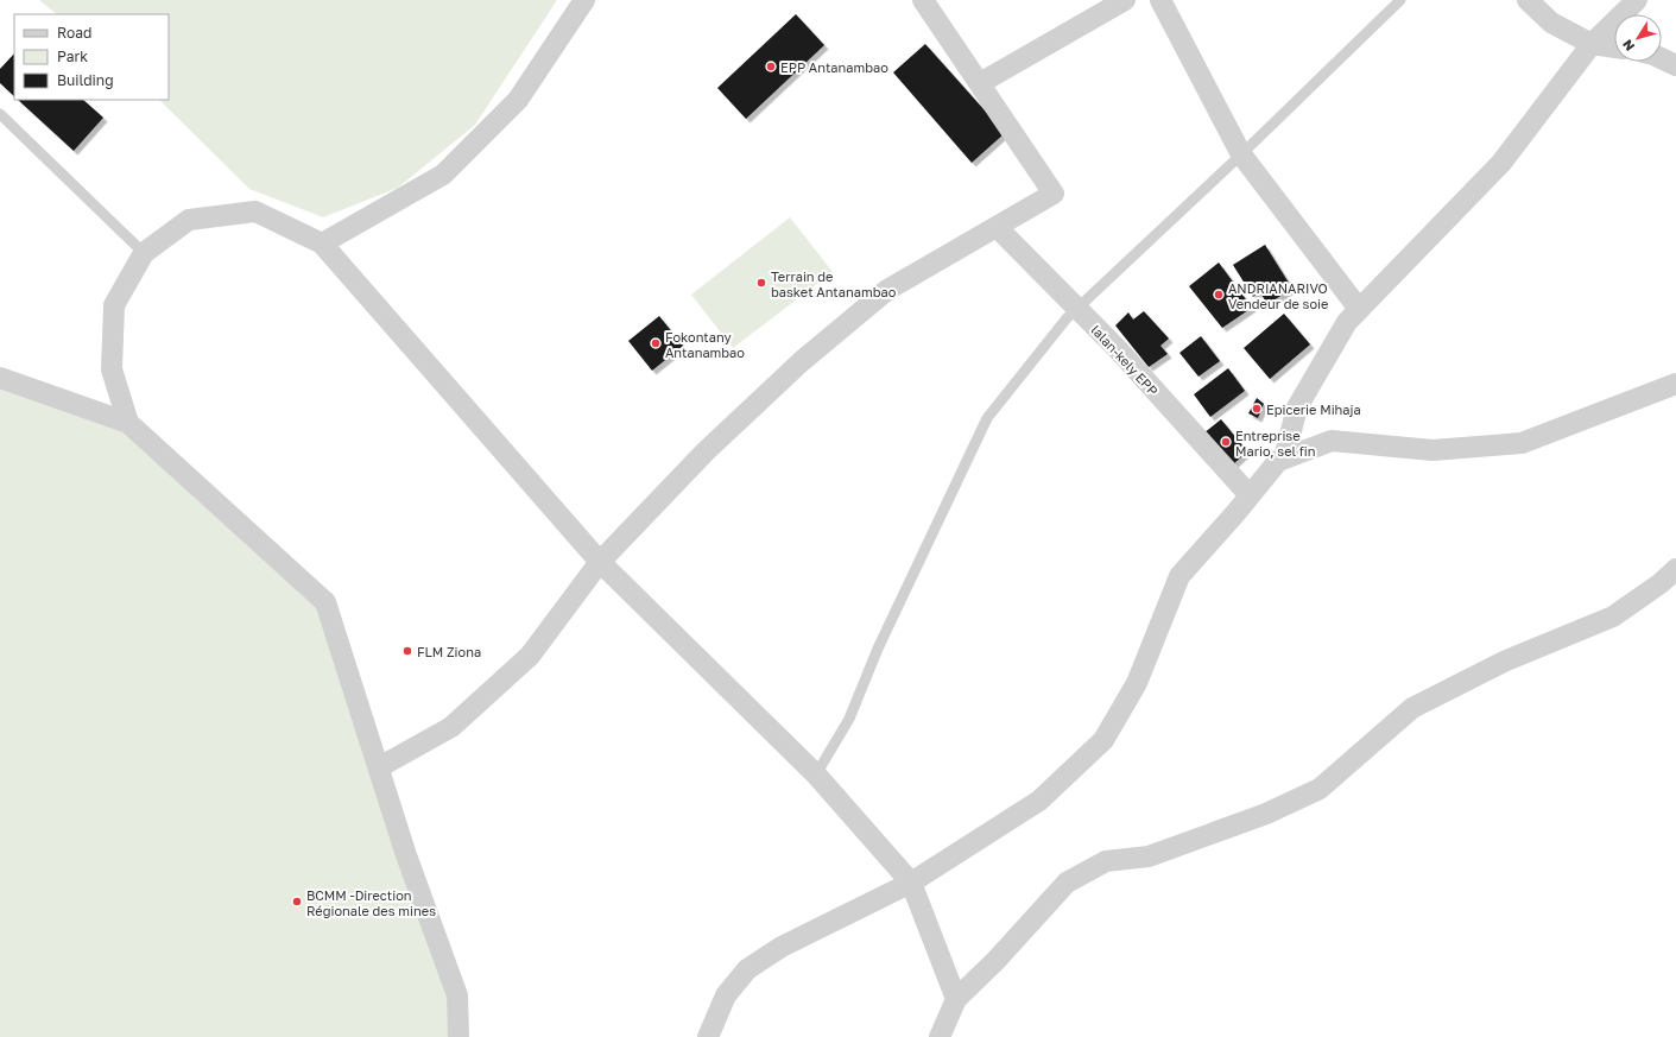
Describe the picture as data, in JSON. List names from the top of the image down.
{
  "streets": {
    "street": ["lalan-kely EPP"]
  },
  "places": [
    "EPP Antanambao",
    "Terrain de basket Antanambao",
    "ANDRIANARIVO Vendeur de soie",
    "Fokontany Antanambao",
    "Epicerie Mihaja",
    "Entreprise Mario, sel fin",
    "FLM Ziona",
    "BCMM -Direction Régionale des mines"
  ],
  "legend": ["Road", "Park", "Building"],
  "north": "bottom left"
}
